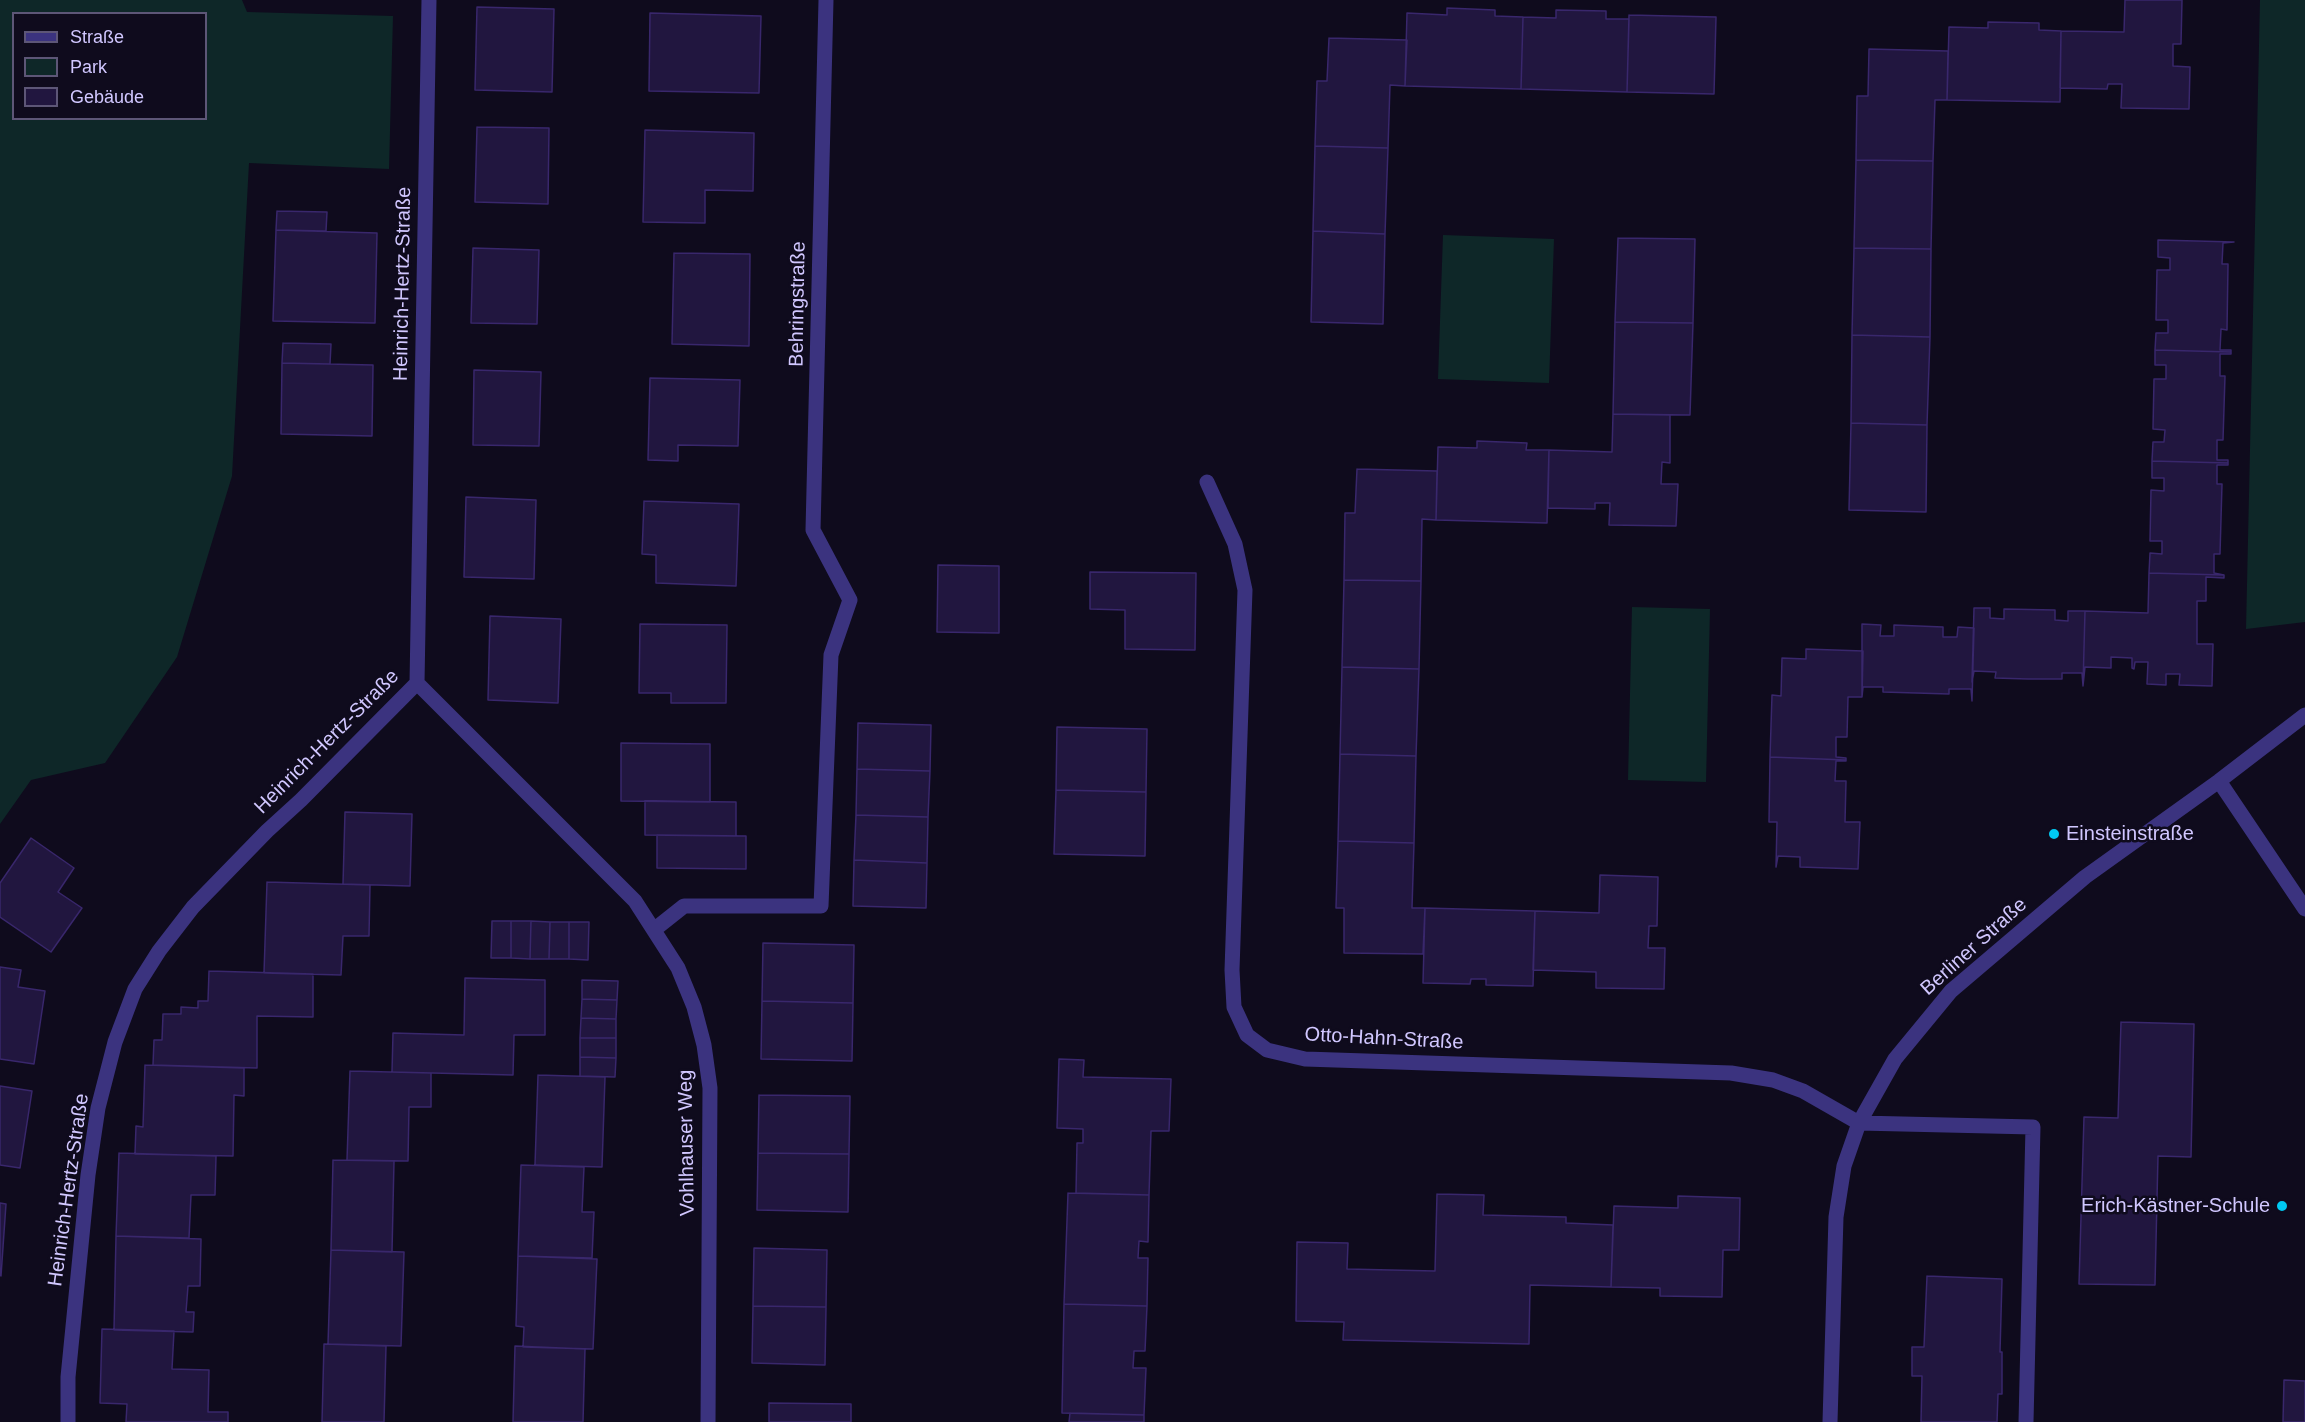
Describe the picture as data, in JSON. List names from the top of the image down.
{
  "streets": {
    "street": [
      "Heinrich-Hertz-Straße",
      "Behringstraße",
      "Berliner Straße",
      "Otto-Hahn-Straße",
      "Vohlhauser Weg"
    ]
  },
  "crossings": [
    ["Heinrich-Hertz-Straße", "Vohlhauser Weg"],
    ["Behringstraße", "Vohlhauser Weg"],
    ["Berliner Straße", "Otto-Hahn-Straße"]
  ],
  "places": ["Einsteinstraße", "Erich-Kästner-Schule"],
  "legend": ["Straße", "Park", "Gebäude"]
}
